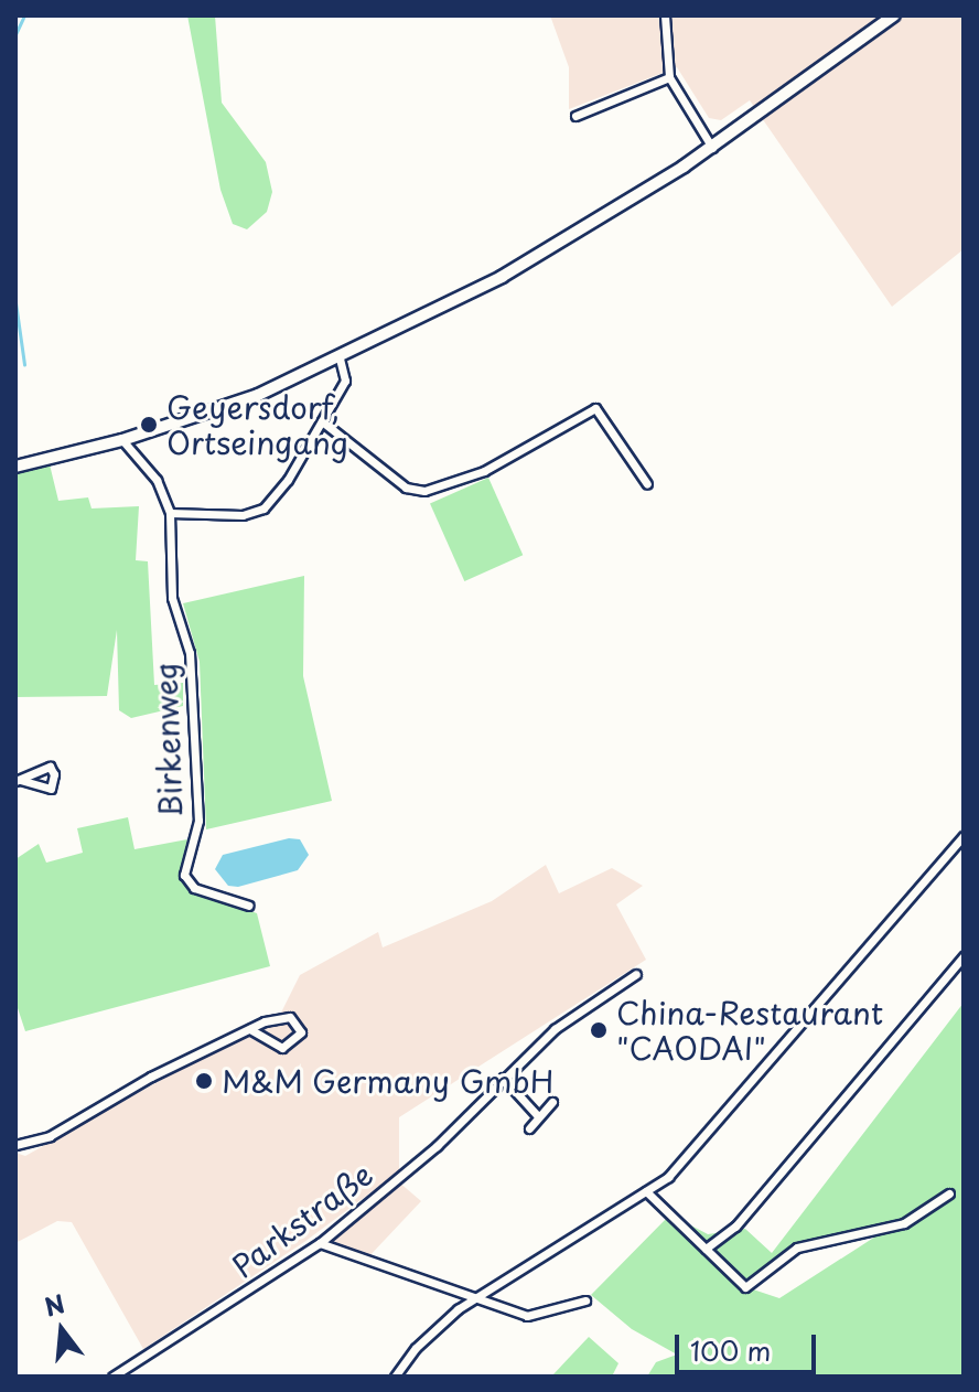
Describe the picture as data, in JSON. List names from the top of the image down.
{
  "streets": {
    "street": ["Birkenweg", "Parkstraße"]
  },
  "places": ["Geyersdorf, Ortseingang", "China-Restaurant \"CAODAI\"", "M&M Germany GmbH"],
  "scale_bar": "100 m",
  "north": "top"
}
